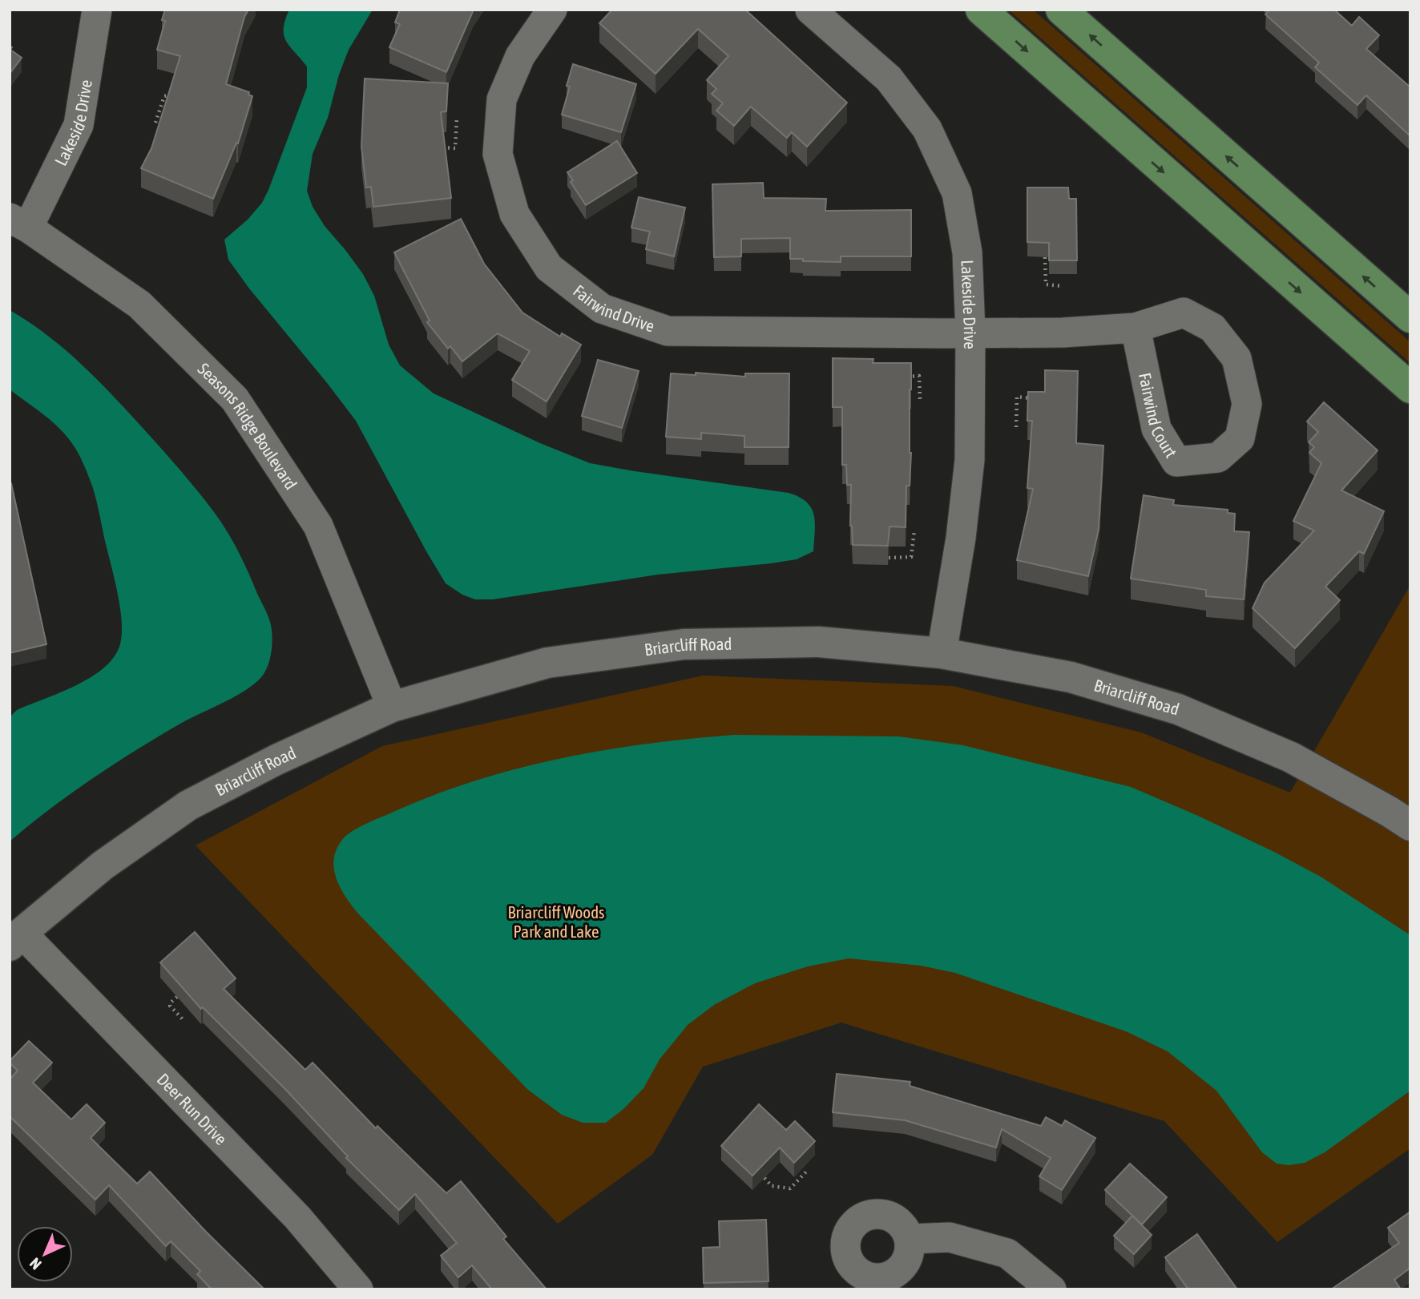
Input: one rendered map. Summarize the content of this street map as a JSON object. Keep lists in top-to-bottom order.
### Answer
{
  "streets": {
    "street": [
      "Lakeside Drive",
      "Fairwind Drive",
      "Fairwind Court",
      "Seasons Ridge Boulevard",
      "Briarcliff Road",
      "Deer Run Drive"
    ]
  },
  "crossings": [
    ["Lakeside Drive", "Fairwind Drive"],
    ["Lakeside Drive", "Fairwind Court"],
    ["Lakeside Drive", "Seasons Ridge Boulevard"],
    ["Lakeside Drive", "Briarcliff Road"],
    ["Fairwind Drive", "Fairwind Court"],
    ["Seasons Ridge Boulevard", "Briarcliff Road"],
    ["Briarcliff Road", "Deer Run Drive"]
  ],
  "parks": ["Briarcliff Woods Park and Lake"],
  "north": "bottom left"
}
